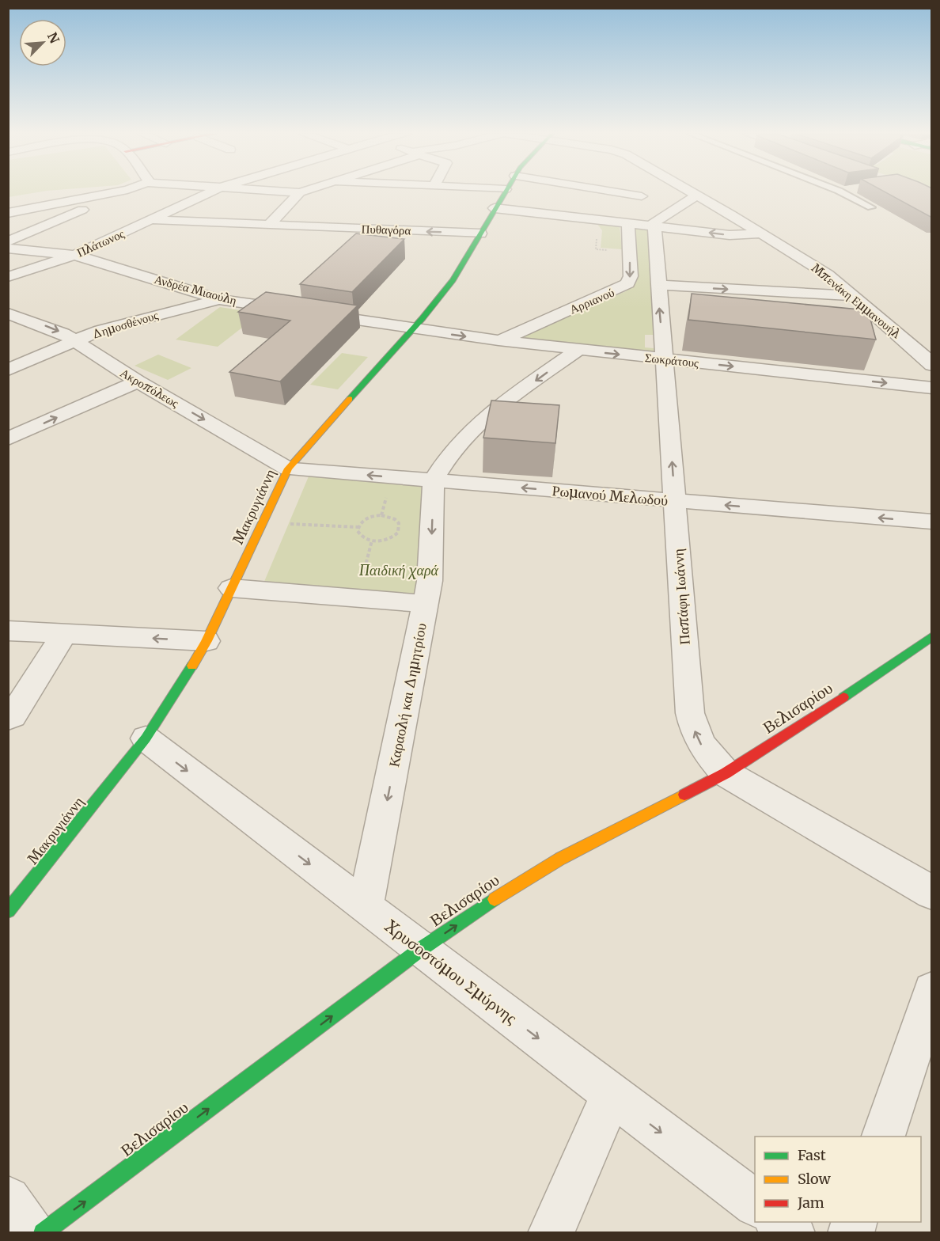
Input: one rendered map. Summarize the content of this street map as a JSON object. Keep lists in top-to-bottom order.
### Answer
{
  "streets": {
    "street": [
      "Πυθαγόρα",
      "Πλάτωνος",
      "Ανδρέα Μιαούλη",
      "Αρριανού",
      "Μπενάκη Εμμανουήλ",
      "Δημοσθένους",
      "Σωκράτους",
      "Ακροπόλεως",
      "Ρωμανού Μελωδού",
      "Μακρυγιάννη",
      "Παπάφη Ιωάννη",
      "Καραολή και Δημητρίου",
      "Βελισαρίου",
      "Χρυσοστόμου Σμύρνης"
    ]
  },
  "crossings": [
    ["Πυθαγόρα", "Πλάτωνος"],
    ["Πυθαγόρα", "Μακρυγιάννη"],
    ["Πλάτωνος", "Ανδρέα Μιαούλη"],
    ["Ανδρέα Μιαούλη", "Δημοσθένους"],
    ["Ανδρέα Μιαούλη", "Σωκράτους"],
    ["Ανδρέα Μιαούλη", "Μακρυγιάννη"],
    ["Αρριανού", "Σωκράτους"],
    ["Δημοσθένους", "Ακροπόλεως"],
    ["Σωκράτους", "Μακρυγιάννη"],
    ["Σωκράτους", "Παπάφη Ιωάννη"],
    ["Ακροπόλεως", "Ρωμανού Μελωδού"],
    ["Ακροπόλεως", "Μακρυγιάννη"],
    ["Ρωμανού Μελωδού", "Μακρυγιάννη"],
    ["Ρωμανού Μελωδού", "Παπάφη Ιωάννη"],
    ["Ρωμανού Μελωδού", "Καραολή και Δημητρίου"],
    ["Μακρυγιάννη", "Χρυσοστόμου Σμύρνης"],
    ["Παπάφη Ιωάννη", "Βελισαρίου"],
    ["Καραολή και Δημητρίου", "Χρυσοστόμου Σμύρνης"],
    ["Βελισαρίου", "Χρυσοστόμου Σμύρνης"]
  ],
  "one_way": [
    "Πυθαγόρα",
    "Παπάφη Ιωάννη",
    "Καραολή και Δημητρίου",
    "Βελισαρίου",
    "Χρυσοστόμου Σμύρνης"
  ],
  "parks": ["Παιδική χαρά"],
  "legend": ["Fast", "Slow", "Jam"],
  "north": "top right"
}
